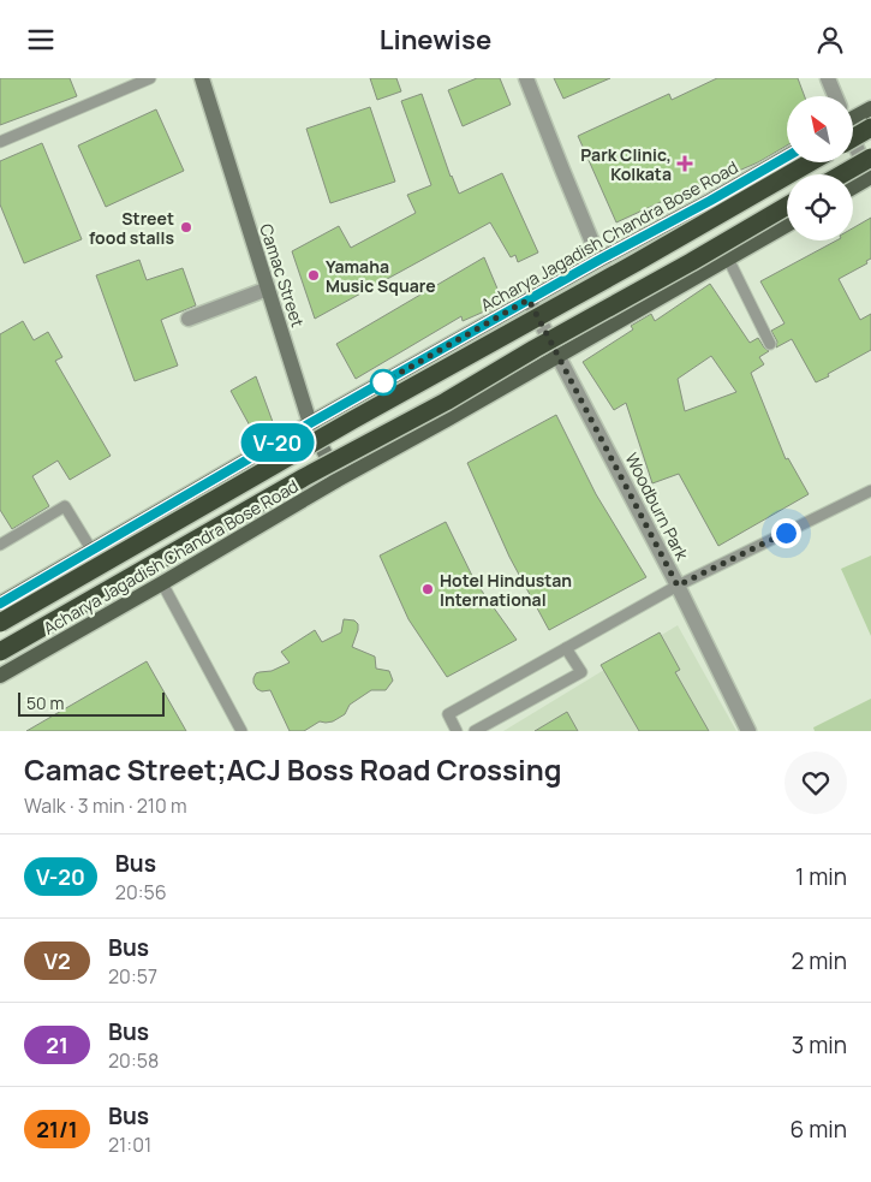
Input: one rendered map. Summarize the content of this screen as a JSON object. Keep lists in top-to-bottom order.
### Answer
{
  "streets": {
    "main road": ["Acharya Jagadish Chandra Bose Road", "Camac Street"],
    "street": ["Woodburn Park"]
  },
  "crossings": [
    ["Acharya Jagadish Chandra Bose Road", "Camac Street"],
    ["Acharya Jagadish Chandra Bose Road", "Woodburn Park"]
  ],
  "places": {
    "health": ["Park Clinic, Kolkata"],
    "other": ["Street food stalls", "Yamaha Music Square", "Hotel Hindustan International"]
  },
  "lines": ["bus line V-20"],
  "scale_bar": "50 m",
  "north": "top left",
  "page": {
    "header": "Linewise",
    "on_map": "V-20",
    "scale": "50 m",
    "heading": ["Camac Street;ACJ Boss Road Crossing", "Walk · 3 min · 210 m"],
    "list": [
      {
        "mark": "V-20",
        "name": "Bus",
        "note": "20:56",
        "value": "1 min"
      },
      {
        "mark": "V2",
        "name": "Bus",
        "note": "20:57",
        "value": "2 min"
      },
      {
        "mark": "21",
        "name": "Bus",
        "note": "20:58",
        "value": "3 min"
      },
      {
        "mark": "21/1",
        "name": "Bus",
        "note": "21:01",
        "value": "6 min"
      }
    ]
  }
}
